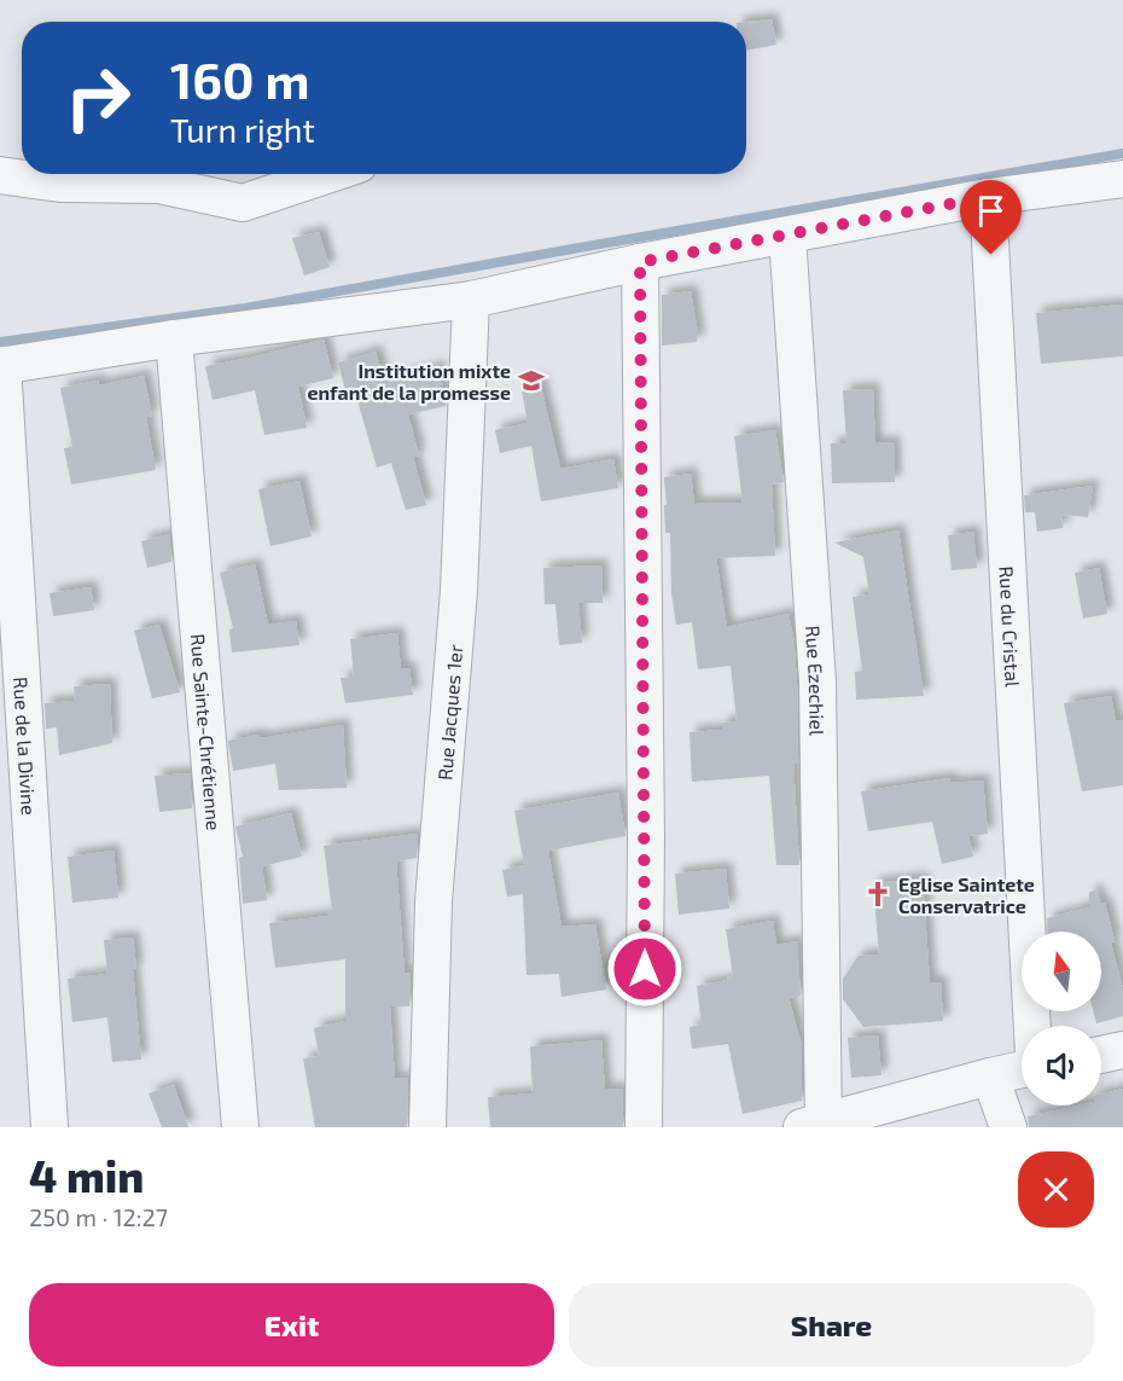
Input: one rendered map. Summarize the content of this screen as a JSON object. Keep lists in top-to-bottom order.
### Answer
{
  "streets": {
    "street": [
      "Rue du Cristal",
      "Rue Ezechiel",
      "Rue Jacques 1er",
      "Rue Sainte-Chrétienne",
      "Rue de la Divine"
    ]
  },
  "places": {
    "school or university": ["Institution mixte enfant de la promesse"],
    "church": ["Eglise Saintete Conservatrice"]
  },
  "north": "top",
  "page": {
    "turn": ["160 m", "Turn right"],
    "heading": ["4 min", "250 m · 12:27"],
    "buttons": ["Exit", "Share"]
  }
}
